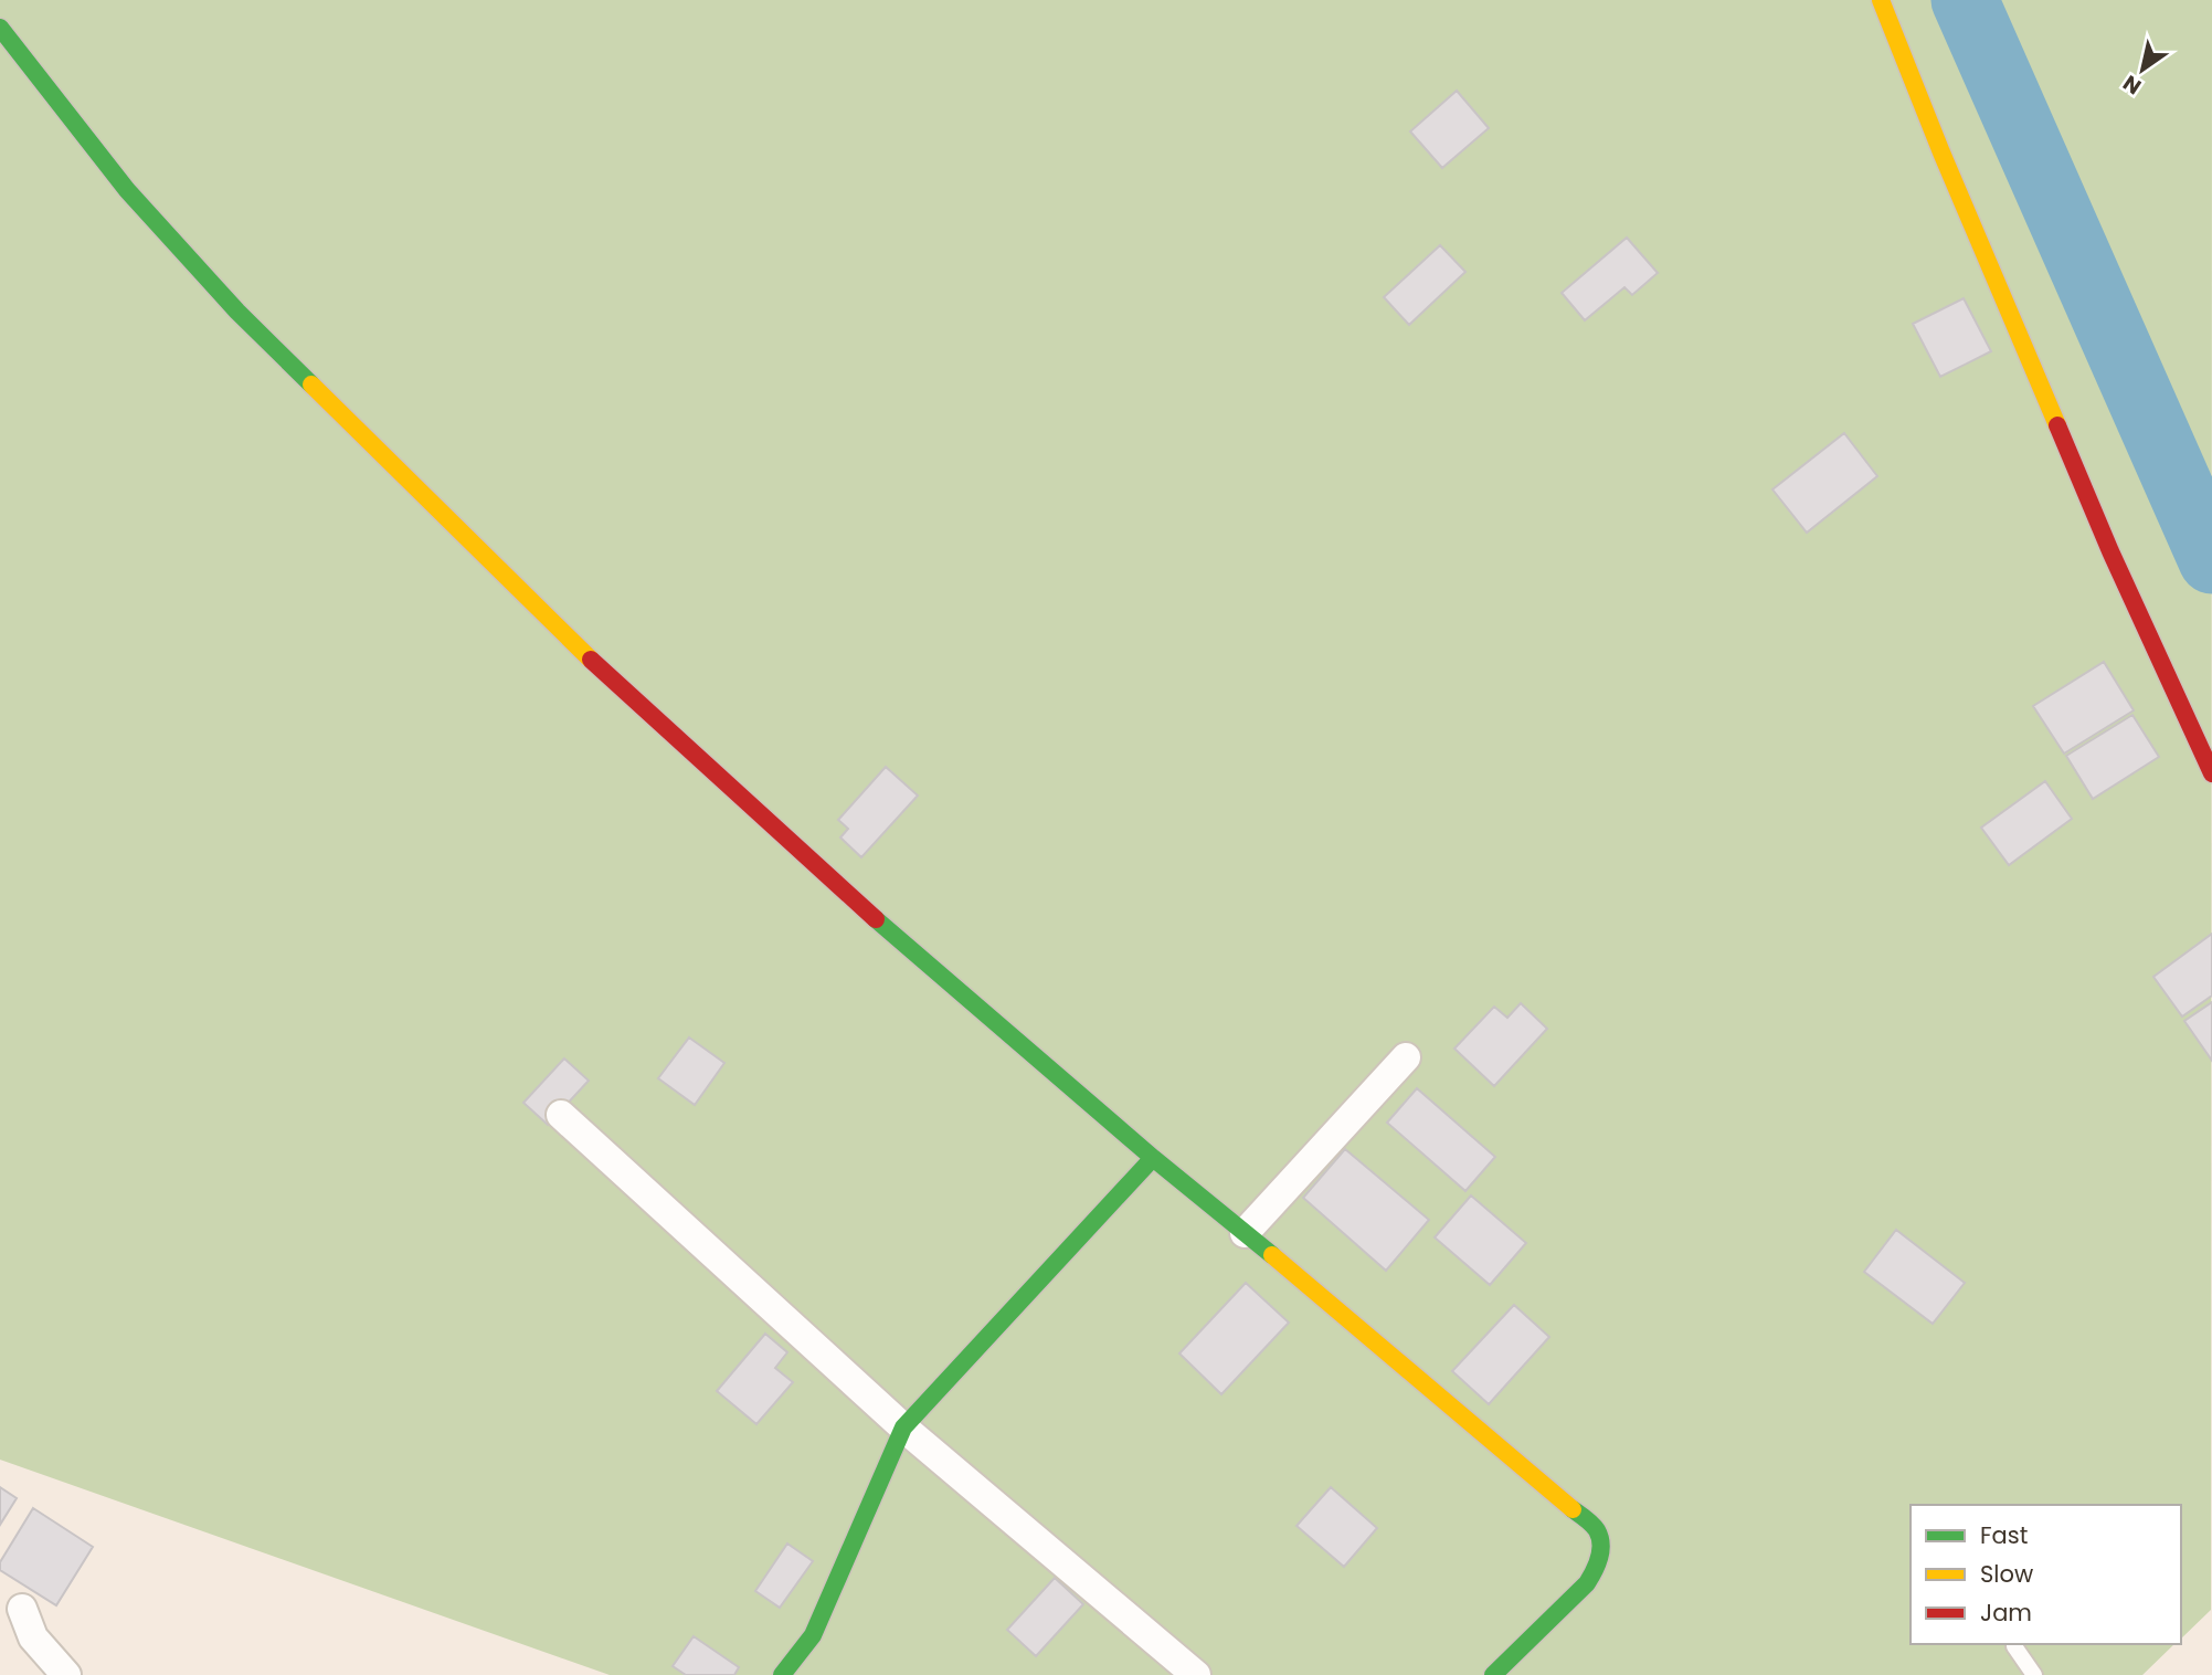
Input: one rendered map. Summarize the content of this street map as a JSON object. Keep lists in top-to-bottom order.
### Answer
{
  "legend": ["Fast", "Slow", "Jam"],
  "north": "bottom left"
}
